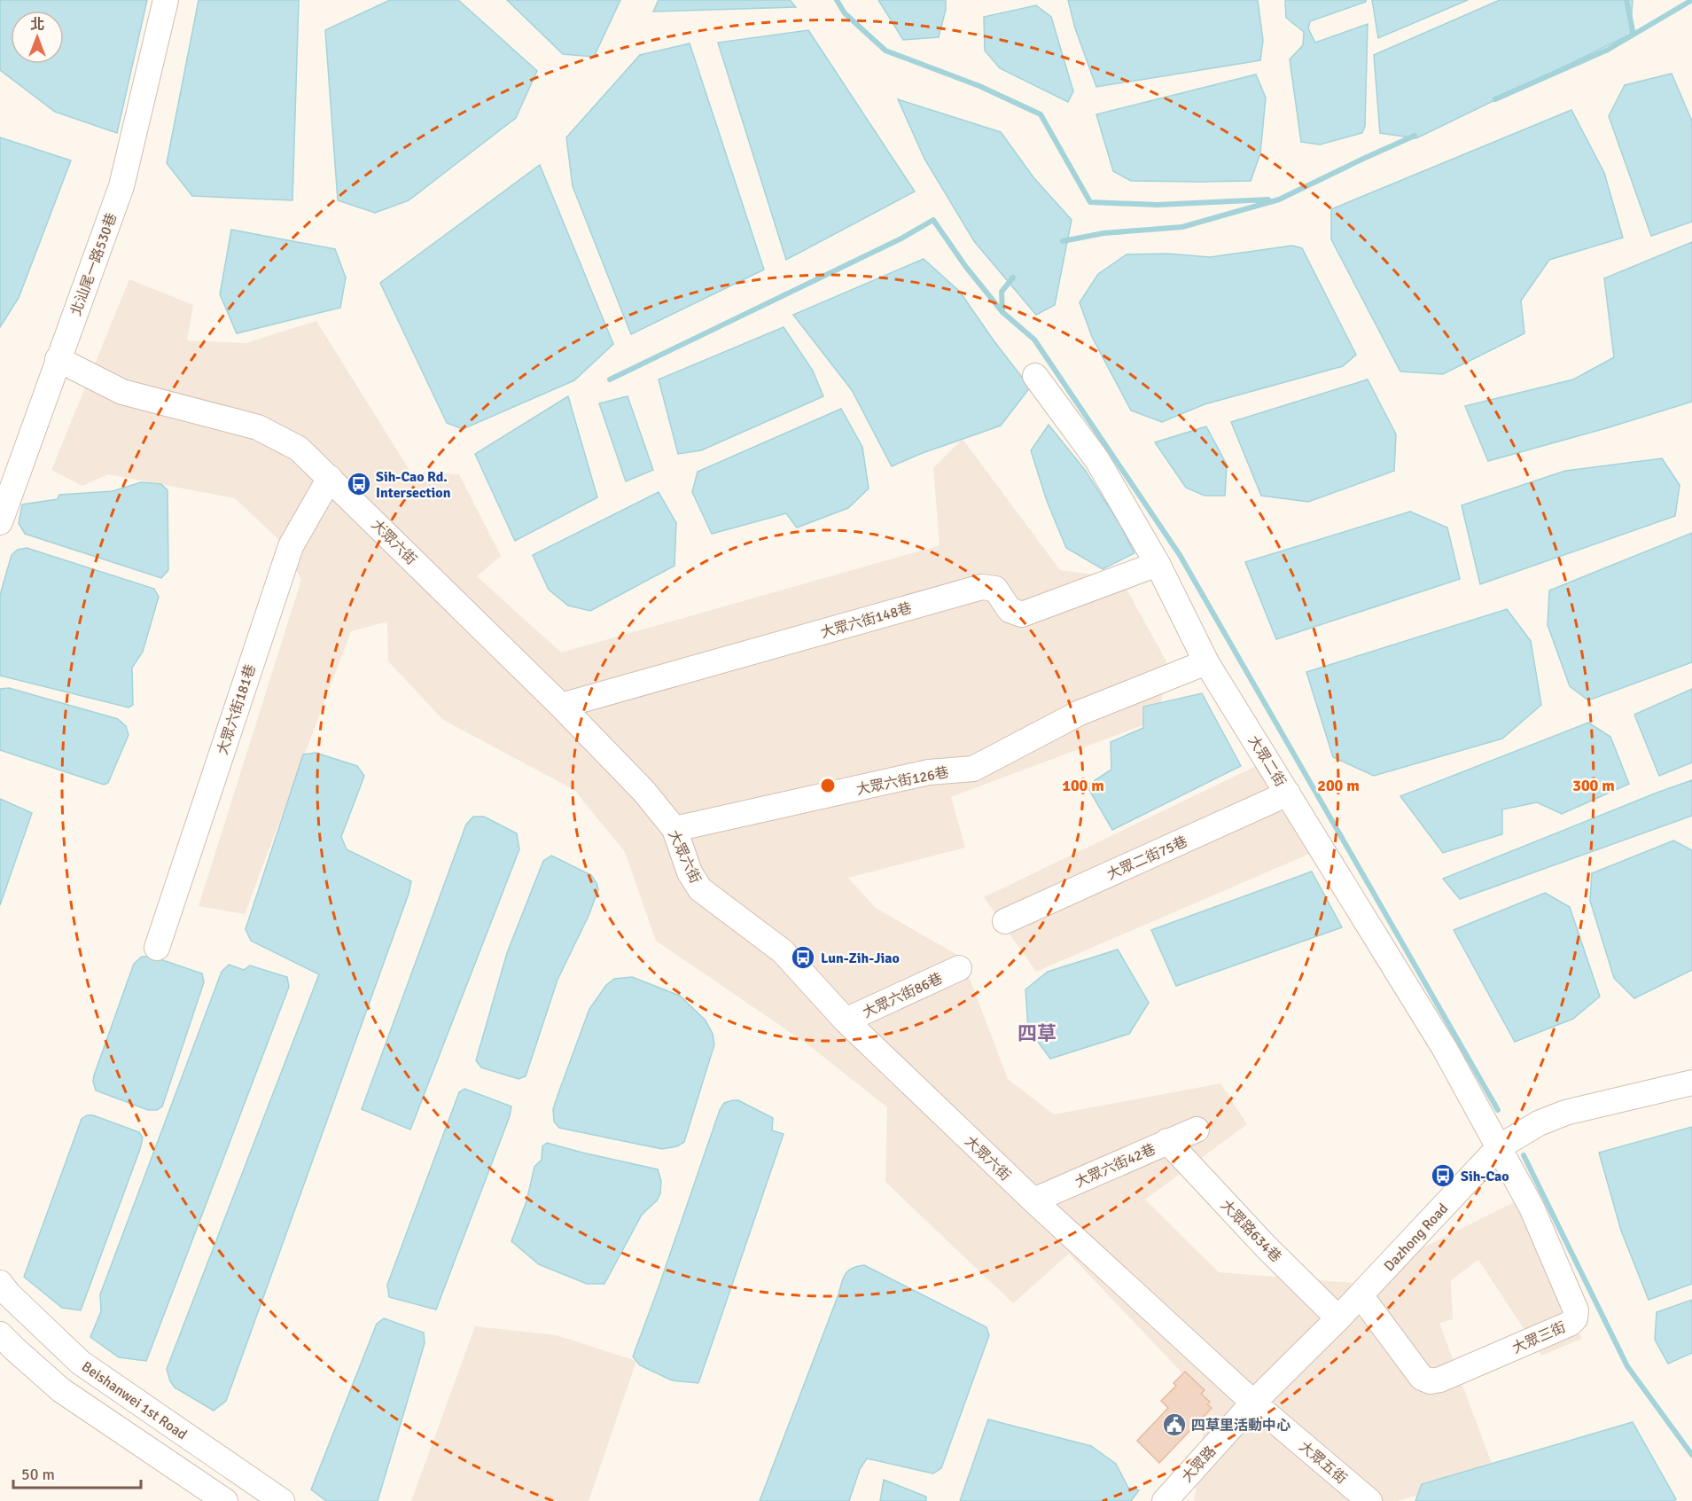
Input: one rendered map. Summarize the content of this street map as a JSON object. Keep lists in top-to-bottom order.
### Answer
{
  "streets": {
    "street": [
      "北汕尾一路530巷",
      "大眾六街",
      "大眾六街148巷",
      "大眾六街181巷",
      "大眾二街",
      "大眾六街126巷",
      "大眾二街75巷",
      "大眾六街86巷",
      "大眾六街42巷",
      "大眾路634巷",
      "Dazhong Road",
      "大眾三街",
      "Beishanwei 1st Road",
      "大眾五街",
      "大眾路"
    ]
  },
  "crossings": [
    ["北汕尾一路530巷", "大眾六街"],
    ["大眾六街", "大眾六街148巷"],
    ["大眾六街", "大眾六街181巷"],
    ["大眾六街", "大眾六街126巷"],
    ["大眾六街", "大眾六街86巷"],
    ["大眾六街", "大眾六街42巷"],
    ["大眾六街", "Dazhong Road"],
    ["大眾六街", "大眾五街"],
    ["大眾六街", "大眾路"],
    ["大眾六街148巷", "大眾二街"],
    ["大眾二街", "大眾六街126巷"],
    ["大眾二街", "大眾二街75巷"],
    ["大眾二街", "Dazhong Road"],
    ["大眾二街", "大眾三街"],
    ["大眾六街42巷", "大眾路634巷"],
    ["大眾路634巷", "Dazhong Road"],
    ["Dazhong Road", "大眾三街"],
    ["Dazhong Road", "大眾五街"],
    ["Dazhong Road", "大眾路"],
    ["大眾五街", "大眾路"]
  ],
  "districts": ["四草"],
  "places": {
    "bus stop": ["Sih-Cao Rd. Intersection", "Lun-Zih-Jiao", "Sih-Cao"],
    "public building": ["四草里活動中心"]
  },
  "scale_bar": "50 m",
  "north": "top",
  "rings": ["100 m", "200 m", "300 m"]
}
